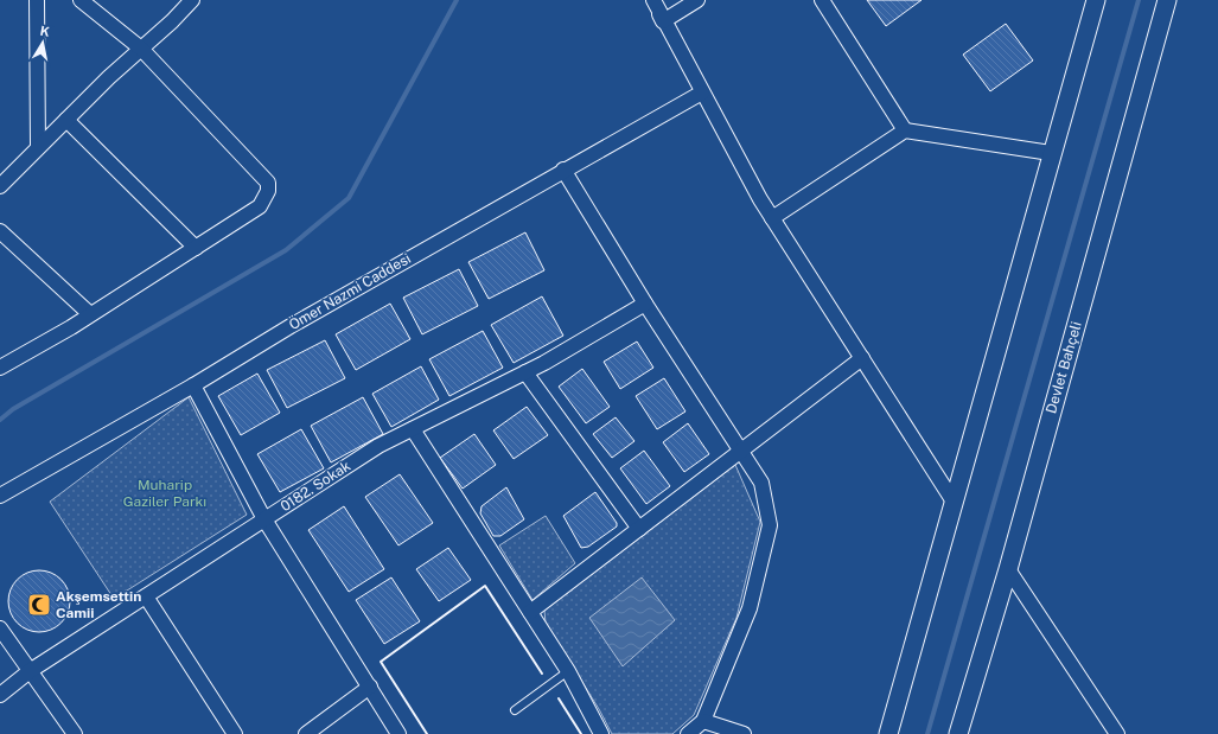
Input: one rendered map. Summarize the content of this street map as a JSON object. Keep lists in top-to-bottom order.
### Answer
{
  "streets": {
    "street": ["Ömer Nazmi Caddesi", "Devlet Bahçeli", "0182. Sokak"]
  },
  "parks": ["Muharip Gaziler Parkı"],
  "places": {
    "mosque": ["Akşemsettin Camii"]
  },
  "north": "top"
}
